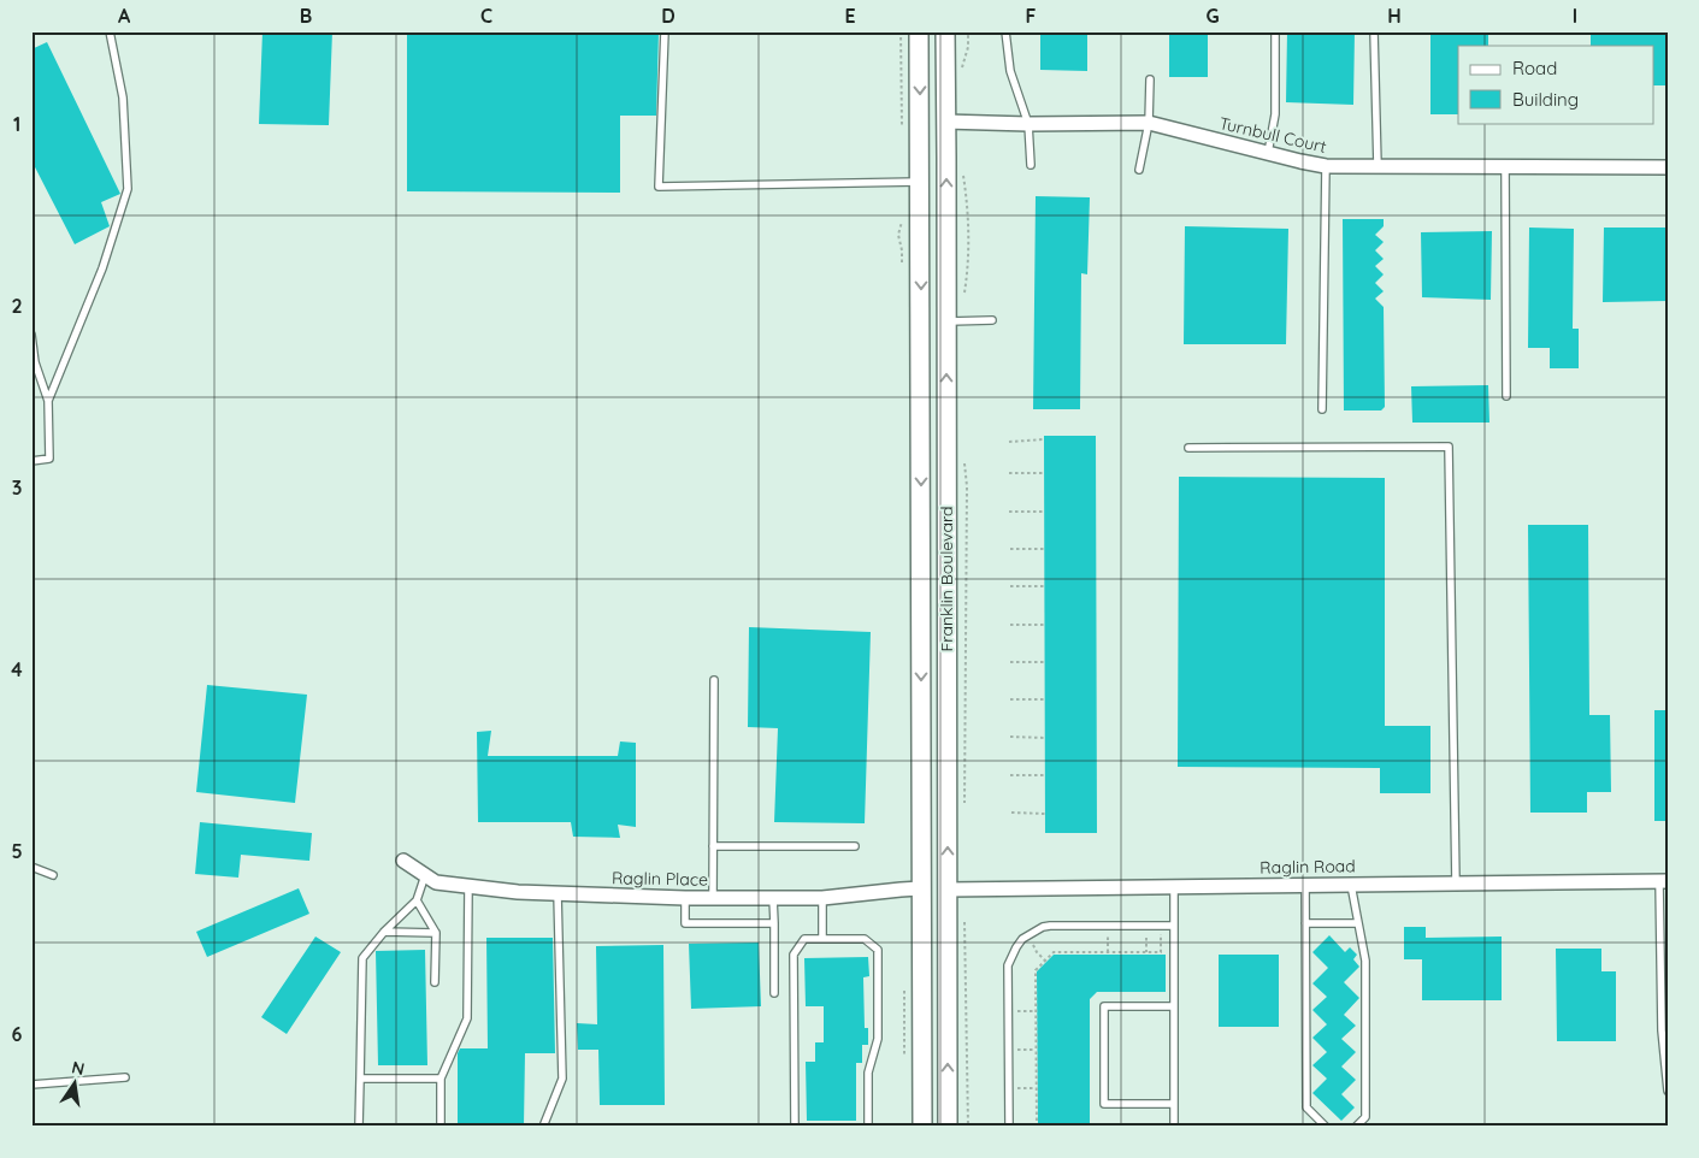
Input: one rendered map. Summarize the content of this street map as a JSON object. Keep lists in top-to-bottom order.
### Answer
{
  "streets": {
    "main road": ["Franklin Boulevard"],
    "street": ["Turnbull Court", "Raglin Road", "Raglin Place"]
  },
  "crossings": [
    ["Turnbull Court", "Franklin Boulevard"],
    ["Franklin Boulevard", "Raglin Road"],
    ["Franklin Boulevard", "Raglin Place"]
  ],
  "legend": ["Road", "Building"],
  "north": "top",
  "grid": {
    "columns": [
      "A",
      "B",
      "C",
      "D",
      "E",
      "F",
      "G",
      "H",
      "I"
    ],
    "rows": [
      "1",
      "2",
      "3",
      "4",
      "5",
      "6"
    ]
  }
}
